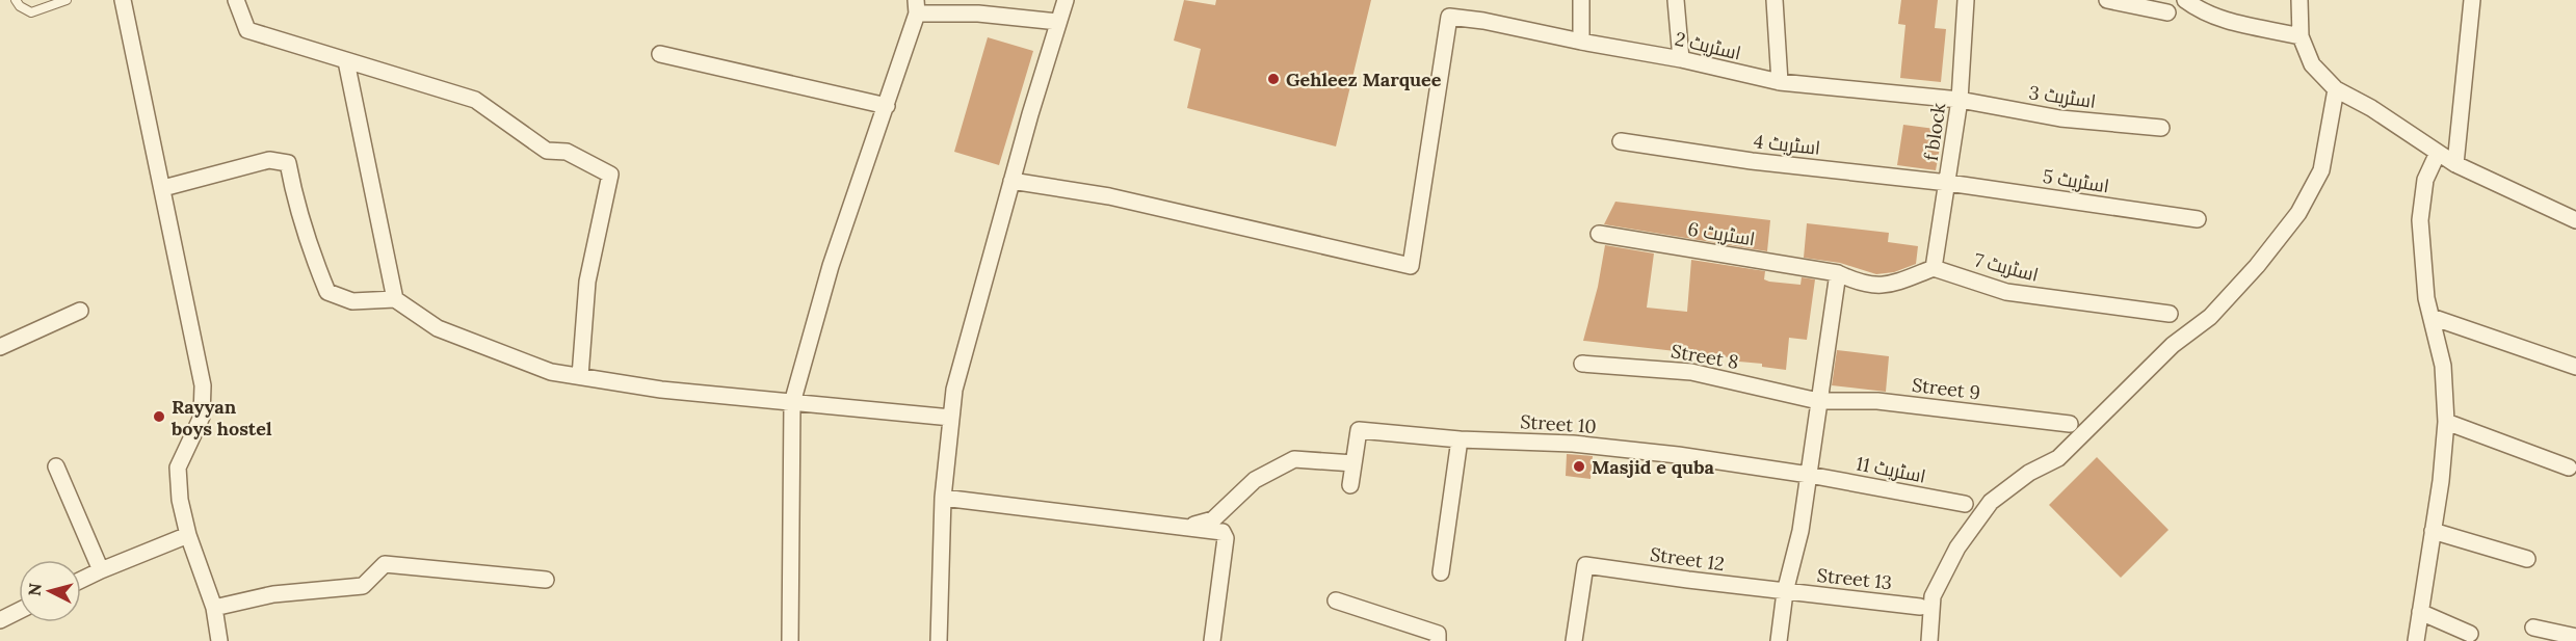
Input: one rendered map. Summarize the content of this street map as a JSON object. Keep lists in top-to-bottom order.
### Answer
{
  "streets": {
    "street": [
      "اسٹریٹ 2",
      "اسٹریٹ 3",
      "f block",
      "اسٹریٹ 4",
      "اسٹریٹ 5",
      "اسٹریٹ 6",
      "اسٹریٹ 7",
      "Street 8",
      "Street 9",
      "Street 10",
      "اسٹریٹ 11",
      "Street 12",
      "Street 13"
    ]
  },
  "crossings": [
    ["اسٹریٹ 2", "اسٹریٹ 3"],
    ["اسٹریٹ 2", "f block"],
    ["اسٹریٹ 3", "f block"],
    ["f block", "اسٹریٹ 4"],
    ["f block", "اسٹریٹ 5"],
    ["f block", "اسٹریٹ 7"],
    ["اسٹریٹ 4", "اسٹریٹ 5"],
    ["Street 8", "Street 9"],
    ["Street 10", "اسٹریٹ 11"],
    ["Street 12", "Street 13"]
  ],
  "places": ["Gehleez Marquee", "Rayyan boys hostel", "Masjid e quba"],
  "north": "left"
}
